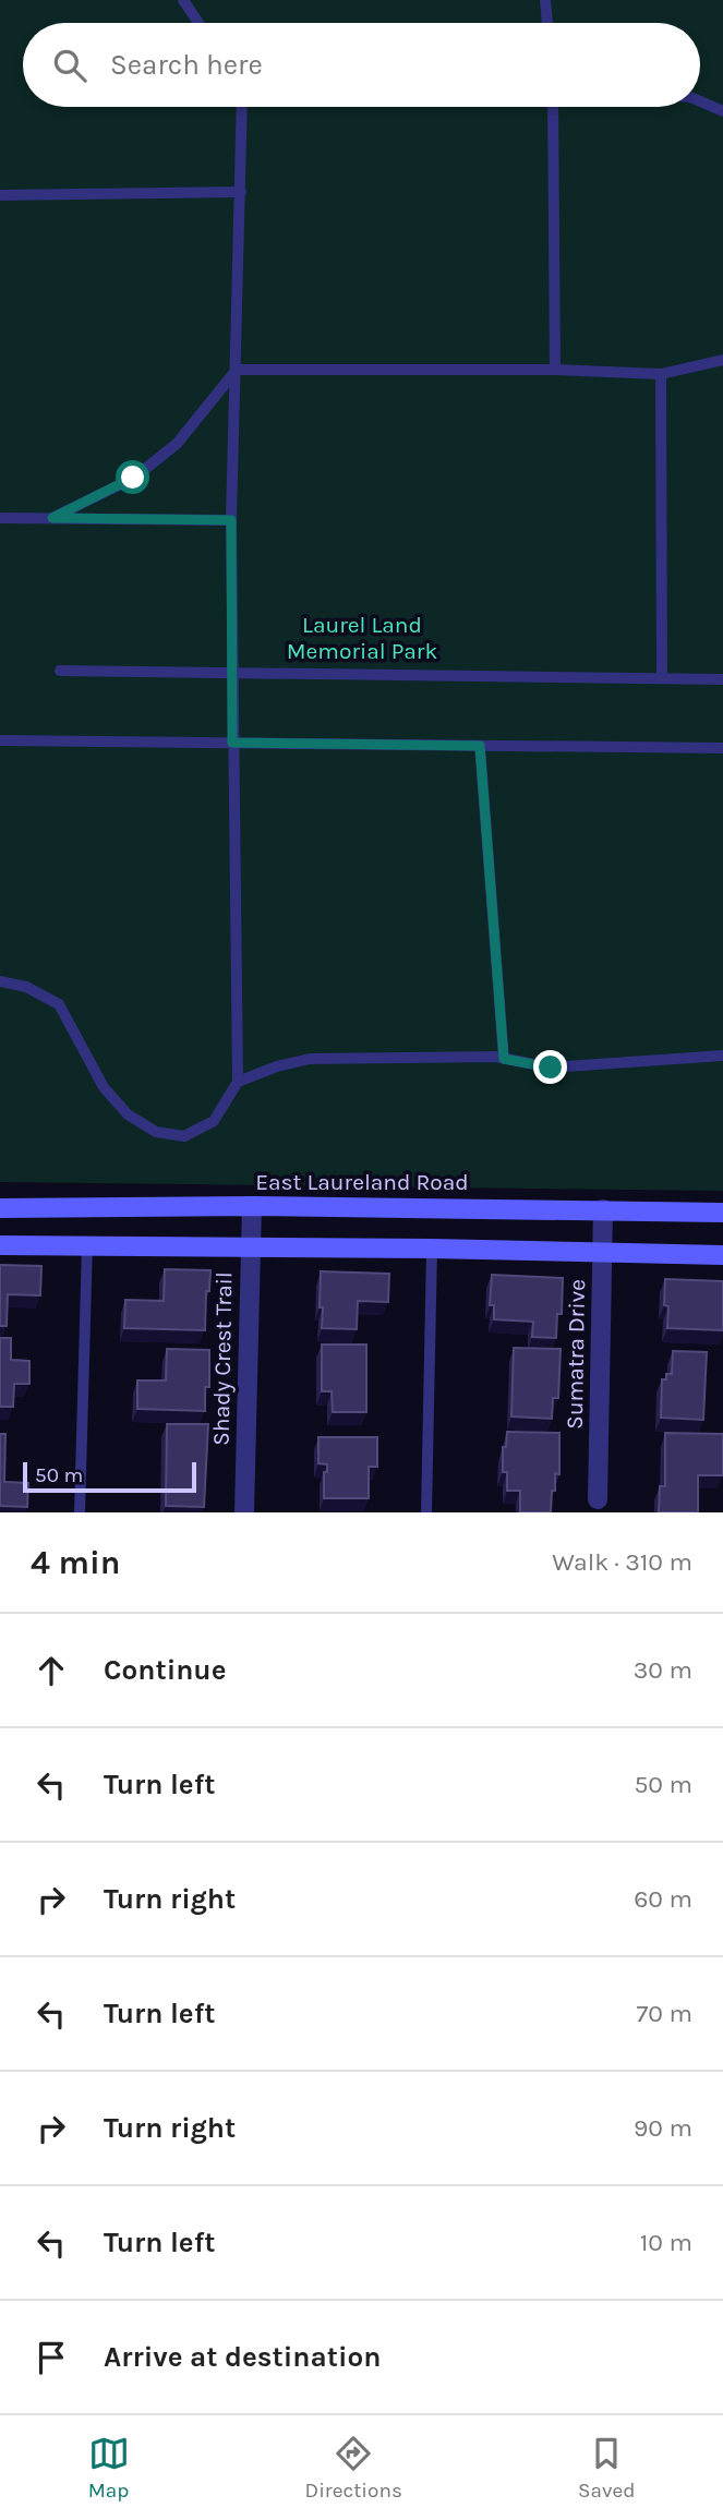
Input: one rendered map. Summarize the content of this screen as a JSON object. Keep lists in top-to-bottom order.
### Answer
{
  "streets": {
    "main road": ["East Laureland Road"],
    "street": ["Sumatra Drive", "Shady Crest Trail"]
  },
  "crossings": [
    ["East Laureland Road", "Sumatra Drive"],
    ["East Laureland Road", "Shady Crest Trail"]
  ],
  "parks": ["Laurel Land Memorial Park"],
  "scale_bar": "50 m",
  "page": {
    "search": "Search here",
    "scale": "50 m",
    "heading": ["4 min", "Walk · 310 m"],
    "list": [
      ["Continue", "30 m"],
      ["Turn left", "50 m"],
      ["Turn right", "60 m"],
      ["Turn left", "70 m"],
      ["Turn right", "90 m"],
      ["Turn left", "10 m"],
      "Arrive at destination"
    ],
    "nav": ["Map", "Directions", "Saved"]
  }
}
